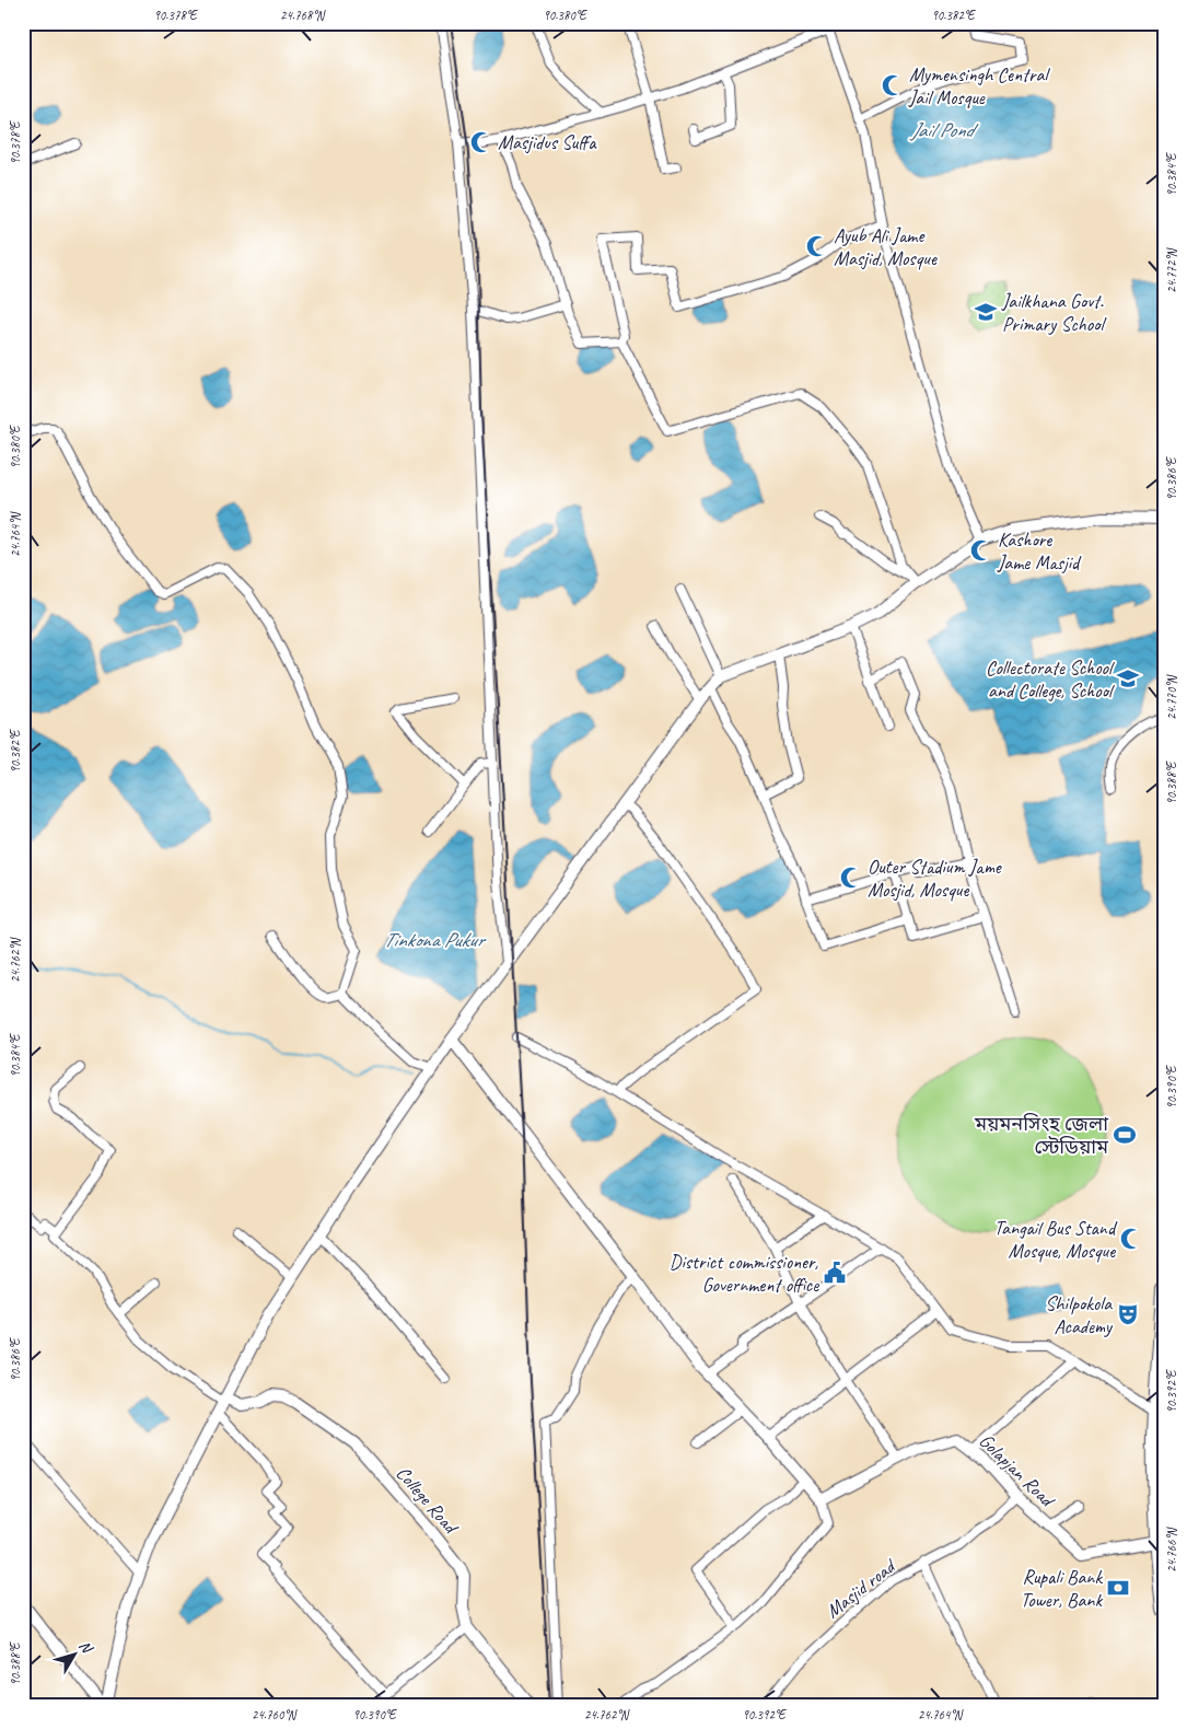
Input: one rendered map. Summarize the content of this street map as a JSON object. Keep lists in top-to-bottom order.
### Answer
{
  "streets": {
    "street": ["Golapjan Road", "College Road", "Masjid road"]
  },
  "crossings": [
    ["Golapjan Road", "Masjid road"]
  ],
  "water": ["Jail Pond", "Tinkona Pukur"],
  "places": {
    "mosque": [
      "Mymensingh Central Jail Mosque",
      "Masjidus Suffa",
      "Ayub Ali Jame Masjid, Mosque",
      "Kashore Jame Masjid",
      "Outer Stadium Jame Mosjid, Mosque",
      "Tangail Bus Stand Mosque, Mosque"
    ],
    "school or university": ["Jailkhana Govt. Primary School", "Collectorate School and College, School"],
    "sports": ["ময়মনসিংহ জেলা স্টেডিয়াম"],
    "public building": ["District commissioner, Government office"],
    "theatre": ["Shilpokola Academy"],
    "bank": ["Rupali Bank Tower, Bank"]
  },
  "north": "top right",
  "coordinates": [
    "90.378°E",
    "24.768°N",
    "90.380°E",
    "90.382°E",
    "90.384°E",
    "24.772°N",
    "90.386°E",
    "24.764°N",
    "24.770°N",
    "90.388°E",
    "24.762°N",
    "90.390°E",
    "90.392°E",
    "24.766°N",
    "24.760°N"
  ]
}
